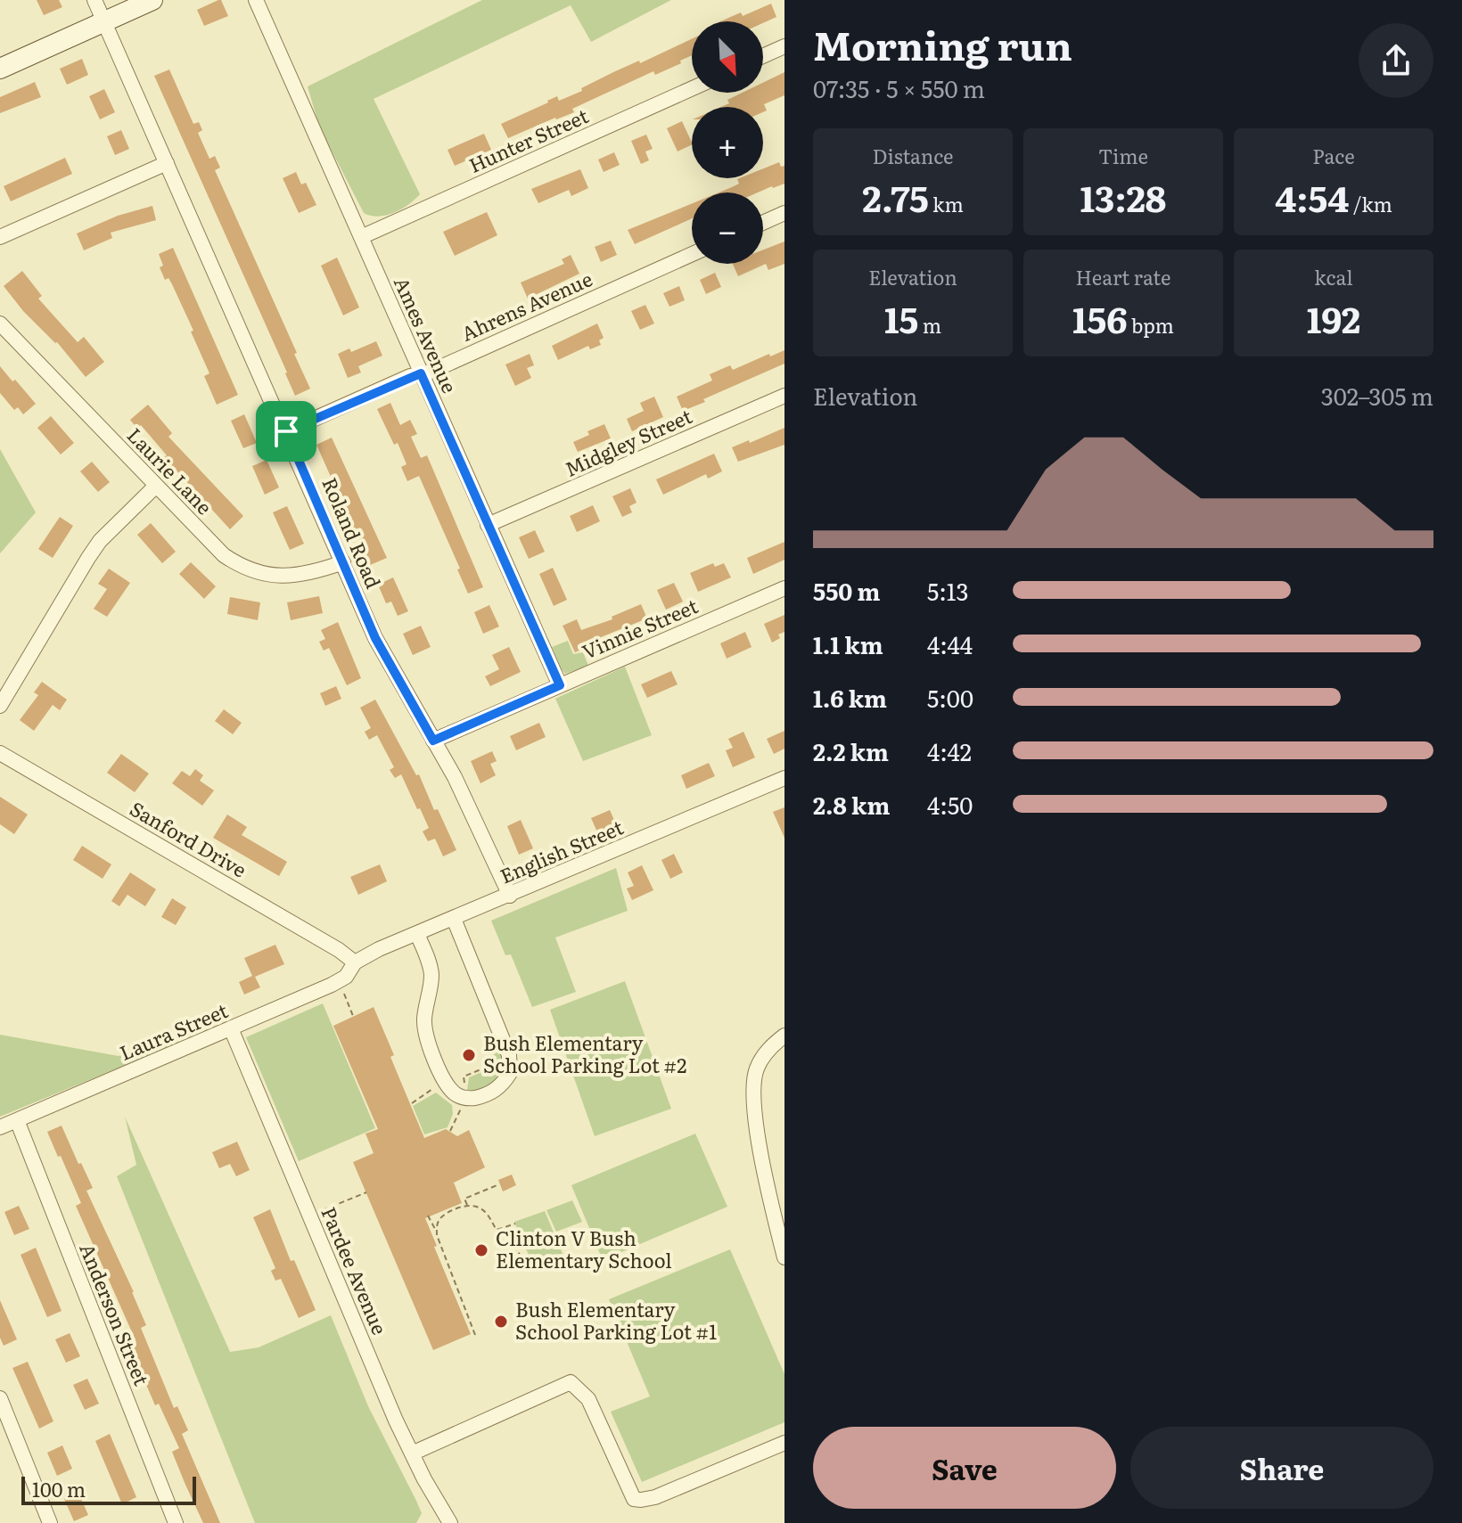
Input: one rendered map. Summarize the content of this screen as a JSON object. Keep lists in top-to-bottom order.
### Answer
{
  "streets": {
    "street": [
      "Hunter Street",
      "Ahrens Avenue",
      "Ames Avenue",
      "Midgley Street",
      "Laurie Lane",
      "Roland Road",
      "Vinnie Street",
      "Sanford Drive",
      "English Street",
      "Laura Street",
      "Pardee Avenue",
      "Anderson Street"
    ]
  },
  "crossings": [
    ["Hunter Street", "Ames Avenue"],
    ["Ahrens Avenue", "Ames Avenue"],
    ["Ahrens Avenue", "Roland Road"],
    ["Ames Avenue", "Midgley Street"],
    ["Ames Avenue", "Vinnie Street"],
    ["Laurie Lane", "Roland Road"],
    ["Roland Road", "Vinnie Street"],
    ["Roland Road", "English Street"],
    ["Sanford Drive", "English Street"],
    ["Sanford Drive", "Laura Street"],
    ["English Street", "Laura Street"],
    ["Laura Street", "Pardee Avenue"],
    ["Laura Street", "Anderson Street"]
  ],
  "places": ["Bush Elementary School Parking Lot #2", "Clinton V Bush Elementary School", "Bush Elementary School Parking Lot #1"],
  "scale_bar": "100 m",
  "north": "bottom right",
  "page": {
    "heading": ["Morning run", "07:35 · 5 × 550 m"],
    "map_buttons": ["+", "−"],
    "stats": [
      ["Distance", "2.75 km"],
      ["Time", "13:28"],
      ["Pace", "4:54 /km"],
      ["Elevation", "15 m"],
      ["Heart rate", "156 bpm"],
      ["kcal", "192"]
    ],
    "chart": ["Elevation", "302–305 m"],
    "list": [
      {
        "name": "550 m",
        "note": "5:13"
      },
      {
        "name": "1.1 km",
        "note": "4:44"
      },
      {
        "name": "1.6 km",
        "note": "5:00"
      },
      {
        "name": "2.2 km",
        "note": "4:42"
      },
      {
        "name": "2.8 km",
        "note": "4:50"
      }
    ],
    "buttons": ["Save", "Share"],
    "scale": "100 m"
  }
}
